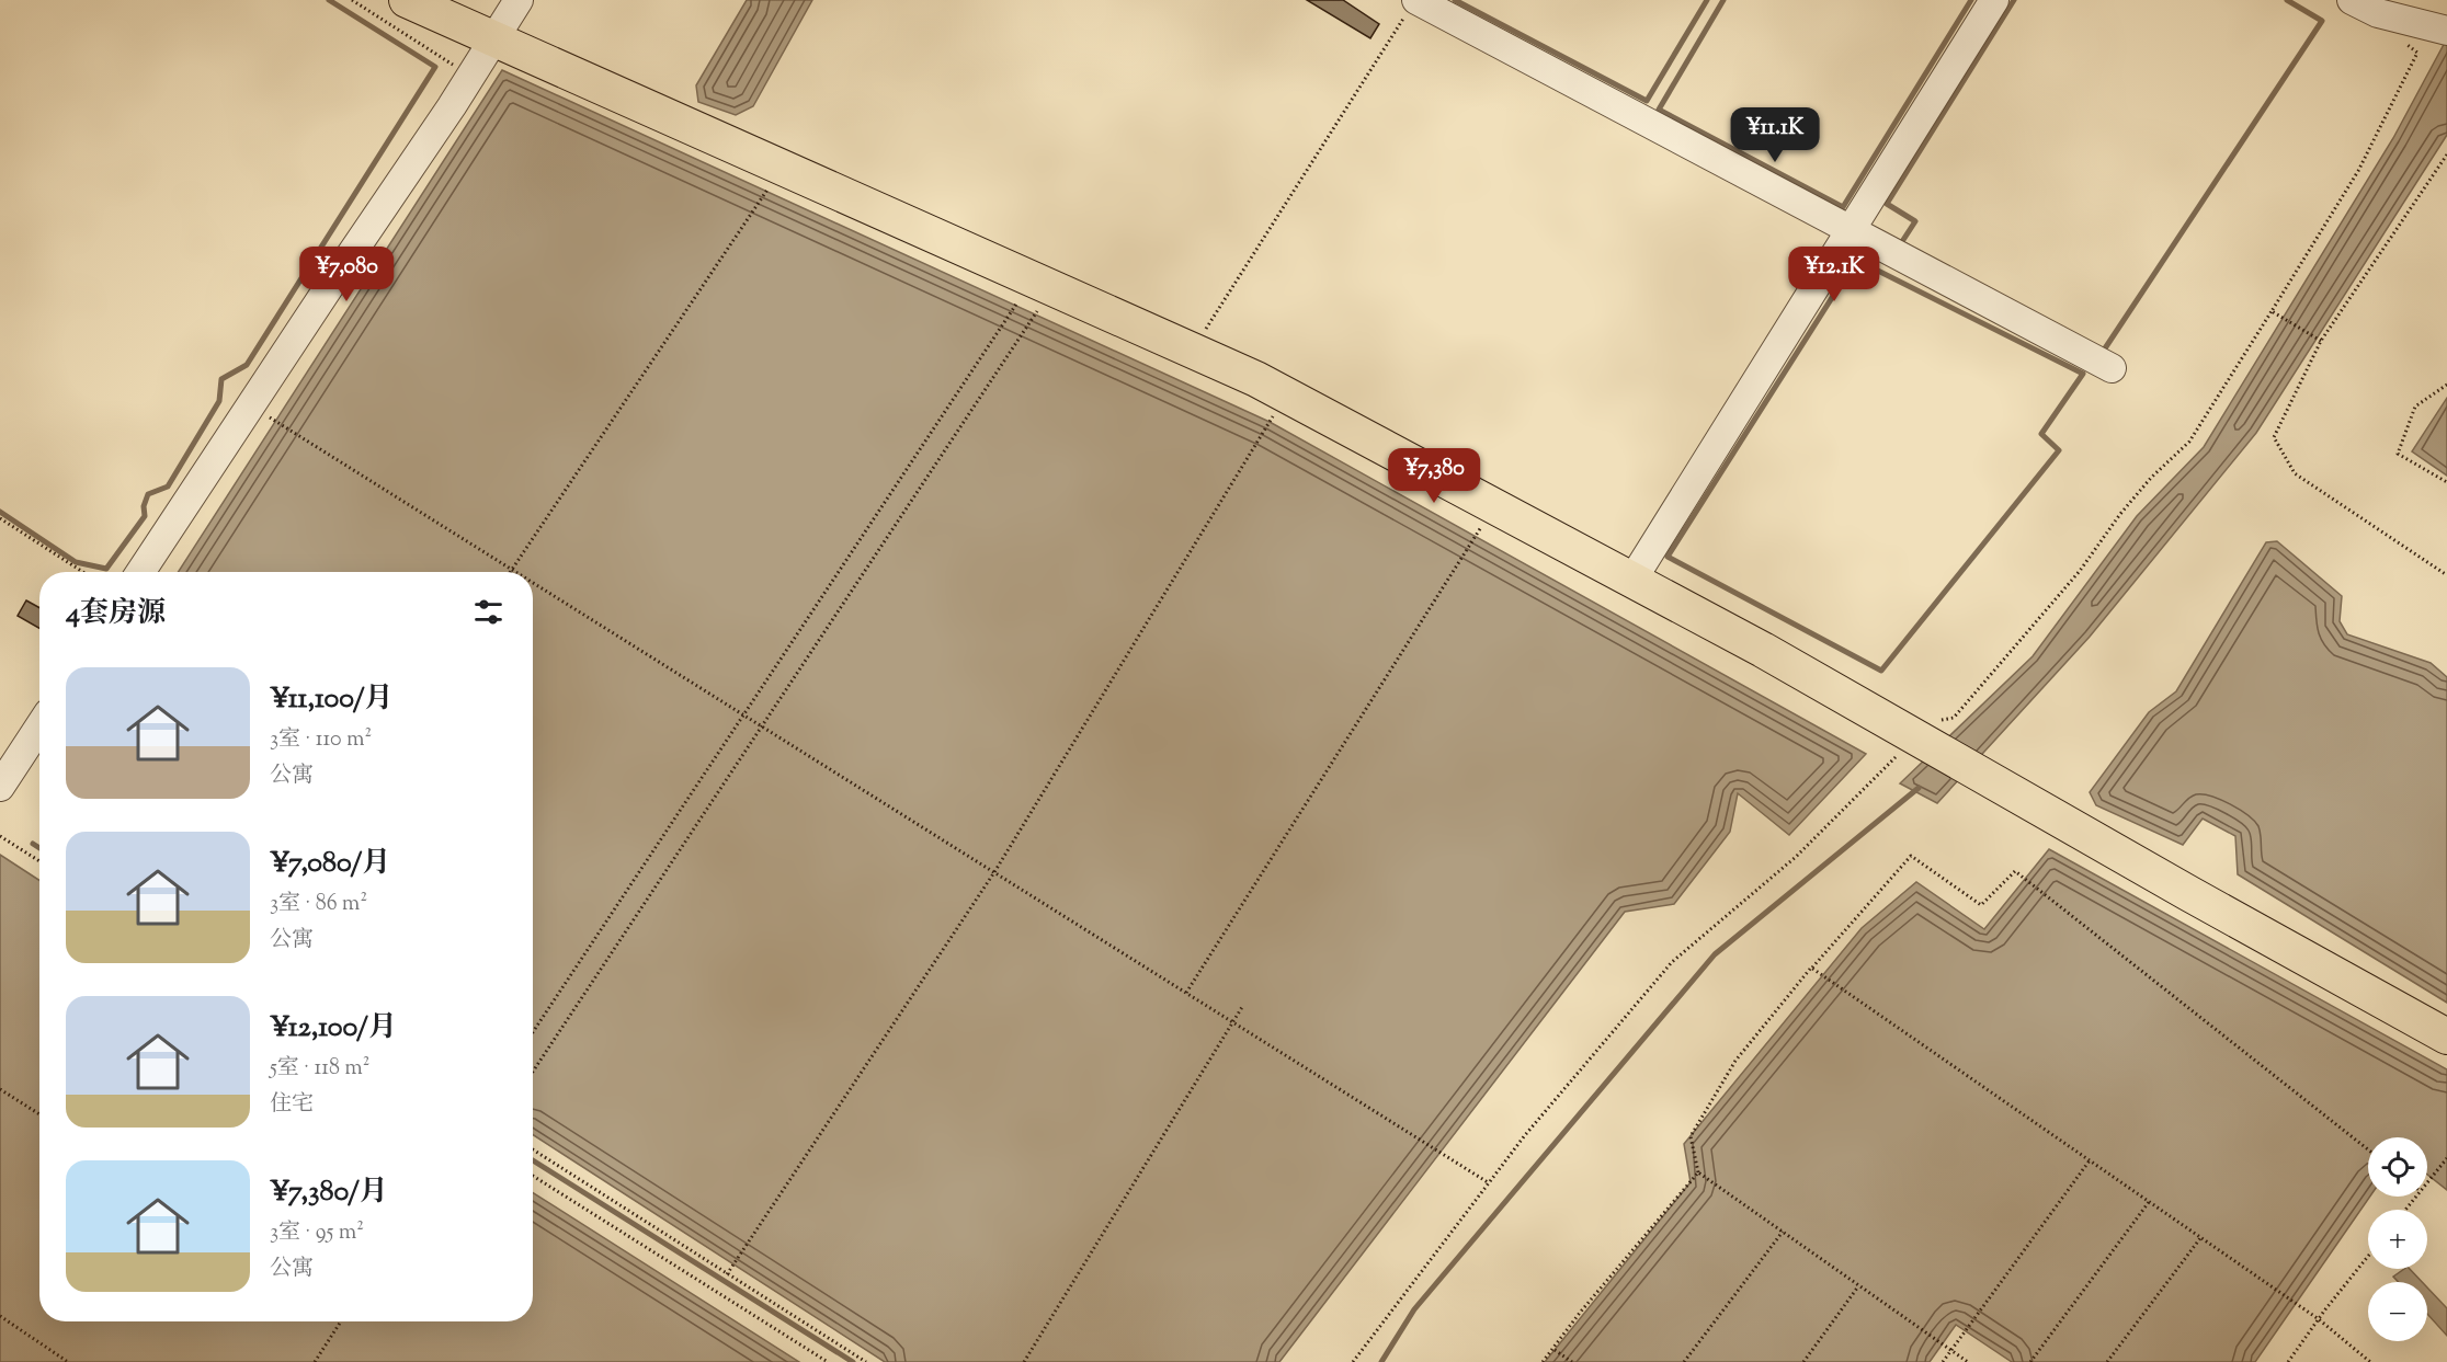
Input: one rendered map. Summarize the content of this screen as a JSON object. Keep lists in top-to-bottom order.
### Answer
{
  "page": {
    "price": [
      "¥11.1K",
      "¥7,080",
      "¥12.1K",
      "¥7,380"
    ],
    "heading": "4套房源",
    "list": [
      {
        "name": "¥11,100/月",
        "note": "3室 · 110 m² · 公寓"
      },
      {
        "name": "¥7,080/月",
        "note": "3室 · 86 m² · 公寓"
      },
      {
        "name": "¥12,100/月",
        "note": "5室 · 118 m² · 住宅"
      },
      {
        "name": "¥7,380/月",
        "note": "3室 · 95 m² · 公寓"
      }
    ],
    "map_buttons": ["+", "−"]
  }
}
